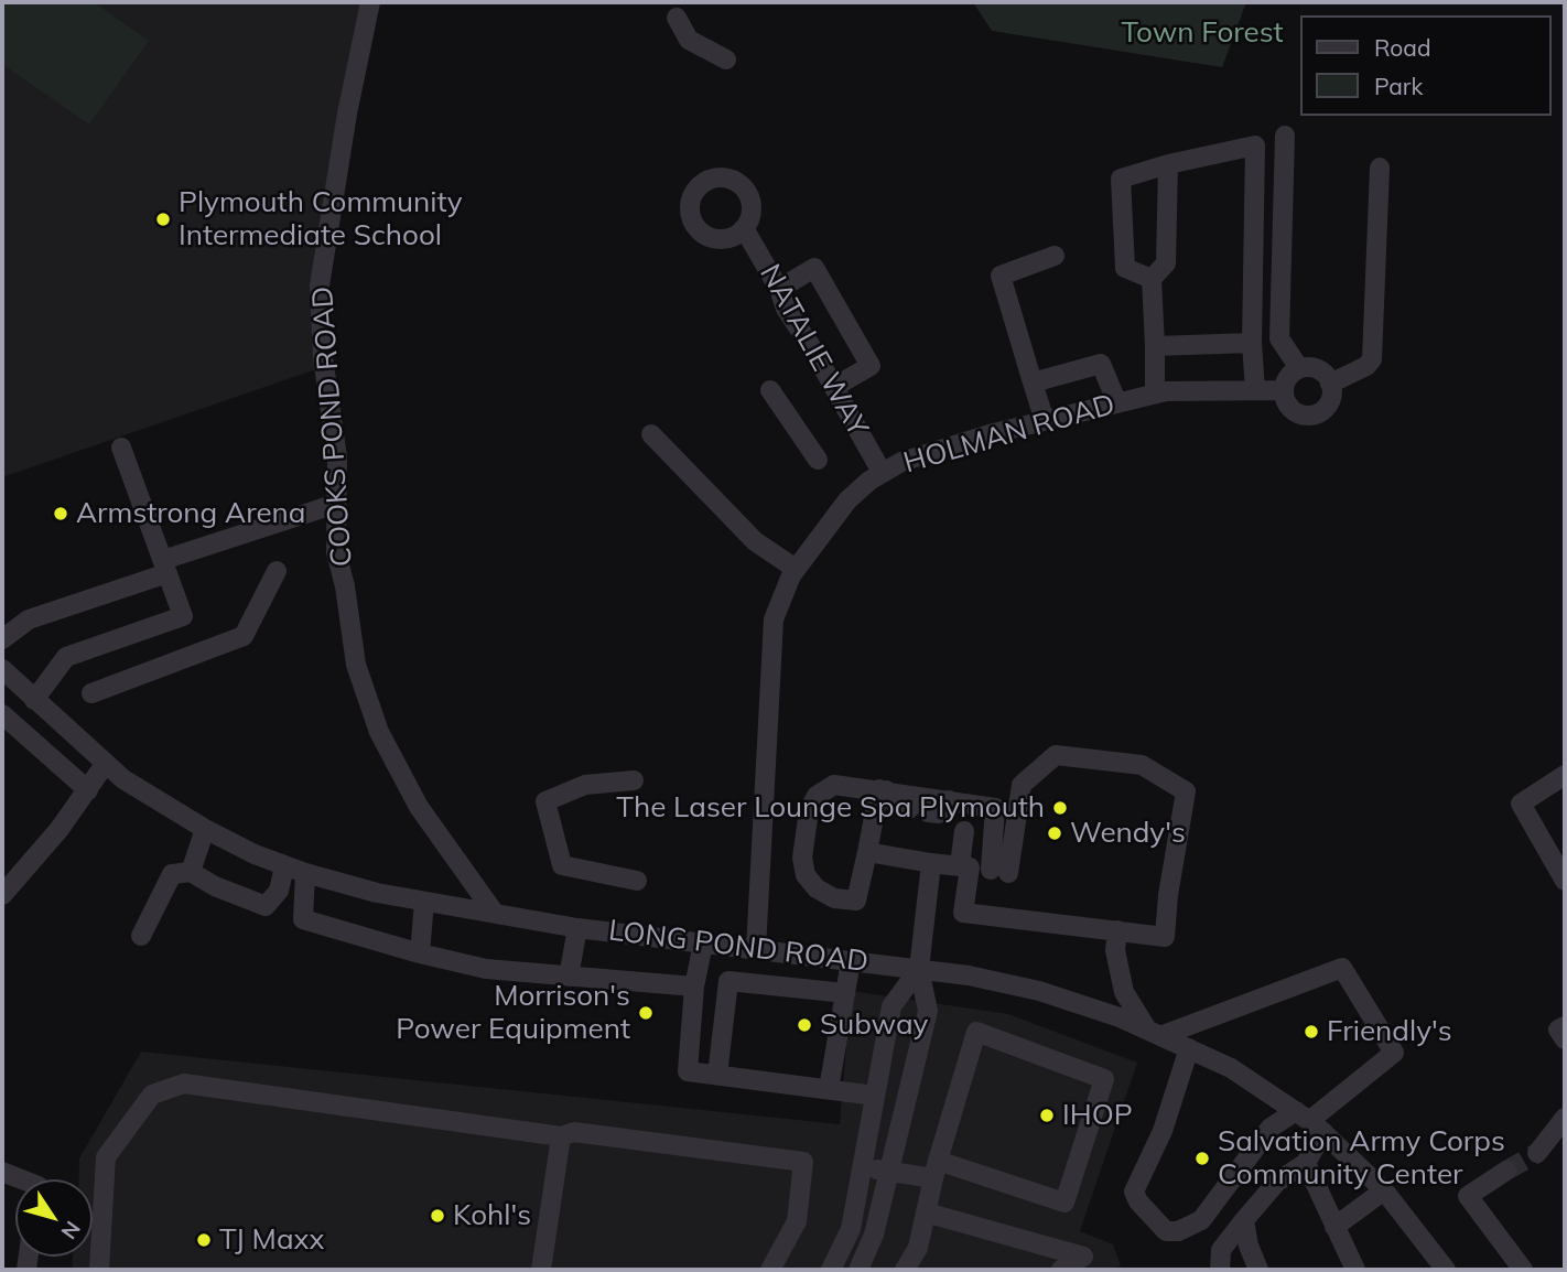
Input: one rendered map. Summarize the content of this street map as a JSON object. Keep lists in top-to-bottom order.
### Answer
{
  "streets": {
    "street": [
      "NATALIE WAY",
      "COOKS POND ROAD",
      "HOLMAN ROAD",
      "LONG POND ROAD"
    ]
  },
  "crossings": [
    ["NATALIE WAY", "HOLMAN ROAD"],
    ["COOKS POND ROAD", "LONG POND ROAD"],
    ["HOLMAN ROAD", "LONG POND ROAD"]
  ],
  "parks": ["Town Forest"],
  "places": [
    "Plymouth Community Intermediate School",
    "Armstrong Arena",
    "The Laser Lounge Spa Plymouth",
    "Wendy's",
    "Morrison's Power Equipment",
    "Subway",
    "Friendly's",
    "IHOP",
    "Salvation Army Corps Community Center",
    "Kohl's",
    "TJ Maxx"
  ],
  "legend": ["Road", "Park"],
  "north": "bottom right"
}
